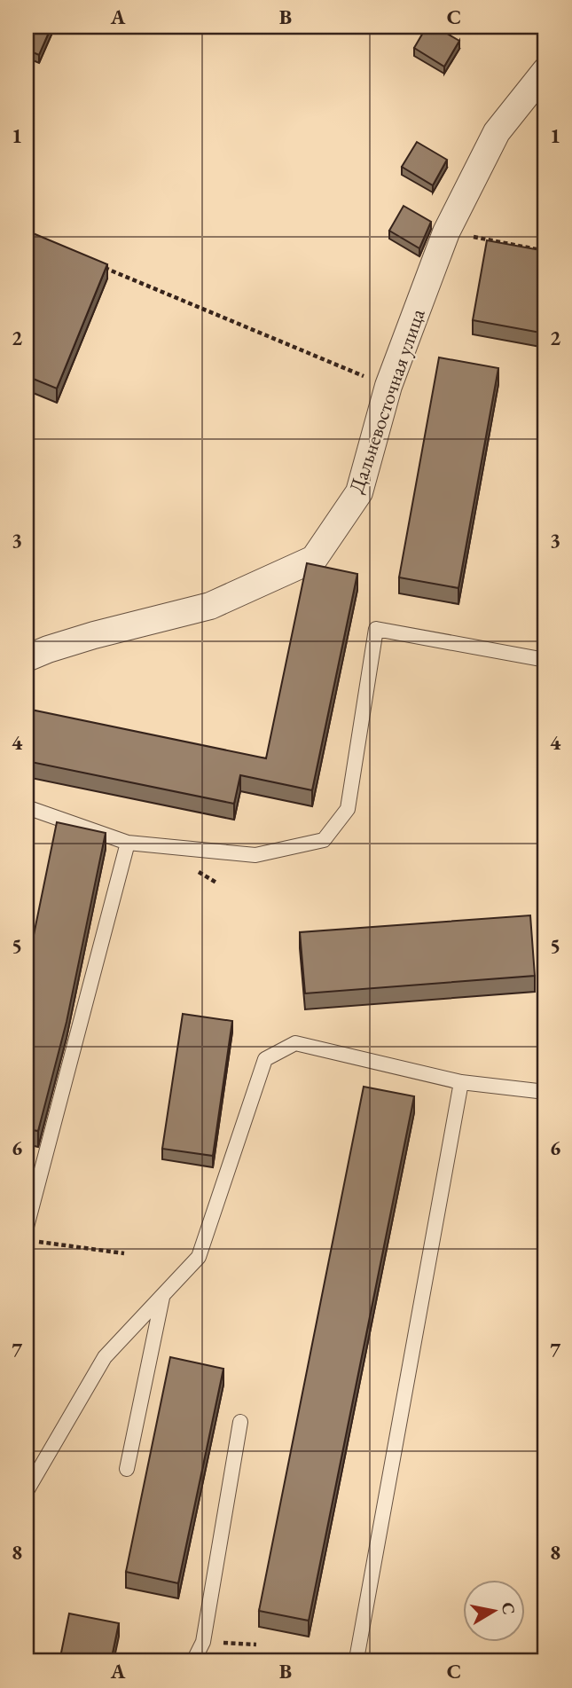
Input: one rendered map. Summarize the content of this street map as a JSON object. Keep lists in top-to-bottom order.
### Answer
{
  "streets": {
    "street": ["Дальневосточная улица"]
  },
  "north": "right",
  "grid": {
    "columns": ["A", "B", "C"],
    "rows": [
      "1",
      "2",
      "3",
      "4",
      "5",
      "6",
      "7",
      "8"
    ]
  }
}
